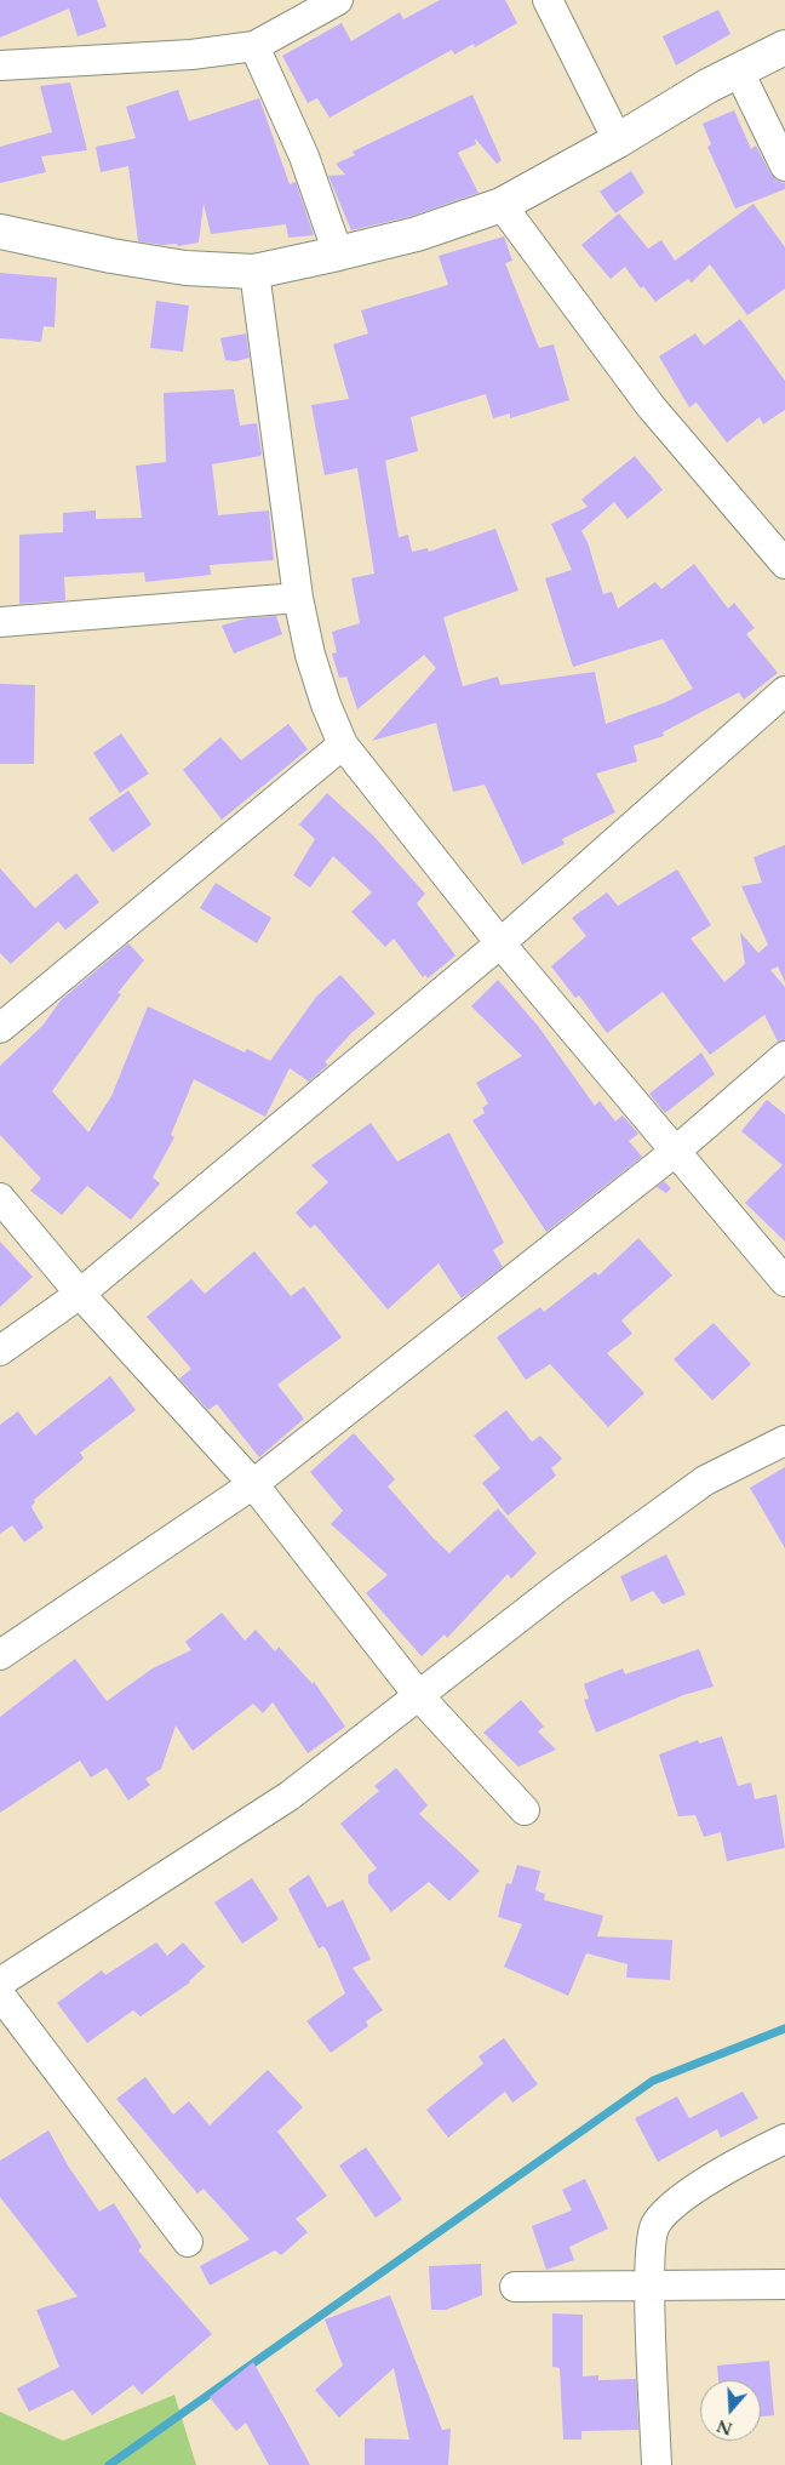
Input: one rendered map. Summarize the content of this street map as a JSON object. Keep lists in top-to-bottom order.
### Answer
{
  "north": "bottom"
}
